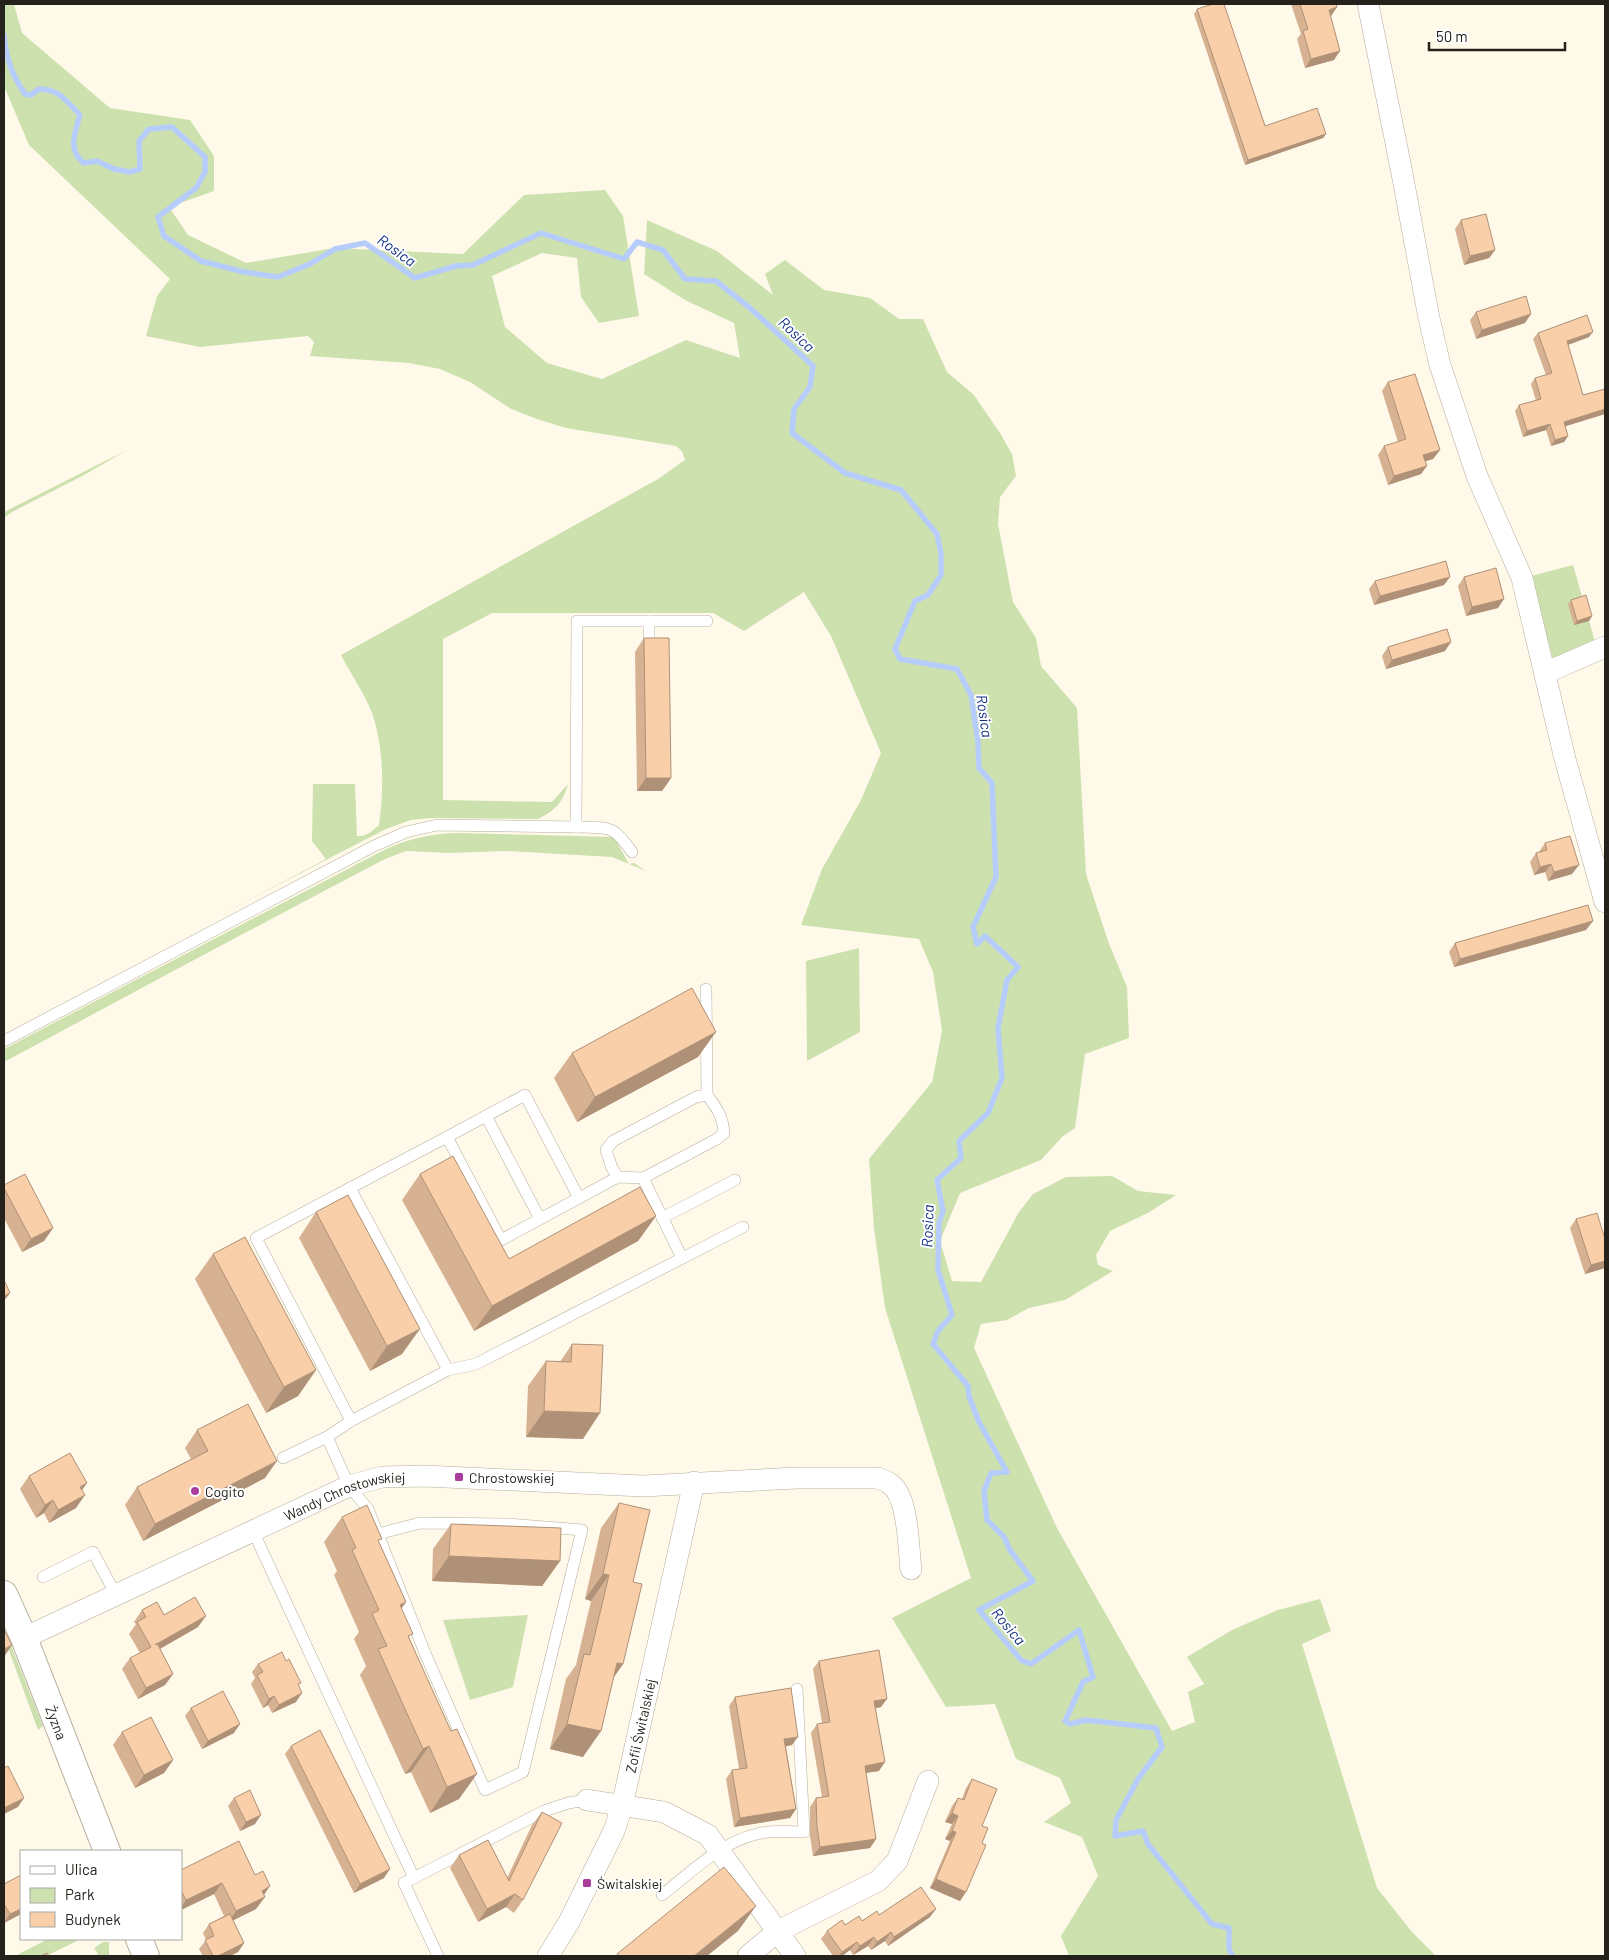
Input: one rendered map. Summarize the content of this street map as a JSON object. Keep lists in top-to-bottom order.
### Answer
{
  "streets": {
    "street": ["Wandy Chrostowskiej", "Żyzna", "Zofii Świtalskiej"]
  },
  "crossings": [
    ["Wandy Chrostowskiej", "Żyzna"],
    ["Wandy Chrostowskiej", "Zofii Świtalskiej"]
  ],
  "water": ["Rosica"],
  "places": {
    "transit": ["Chrostowskiej", "Świtalskiej"],
    "other": ["Cogito"]
  },
  "legend": ["Ulica", "Park", "Budynek"],
  "scale_bar": "50 m"
}
